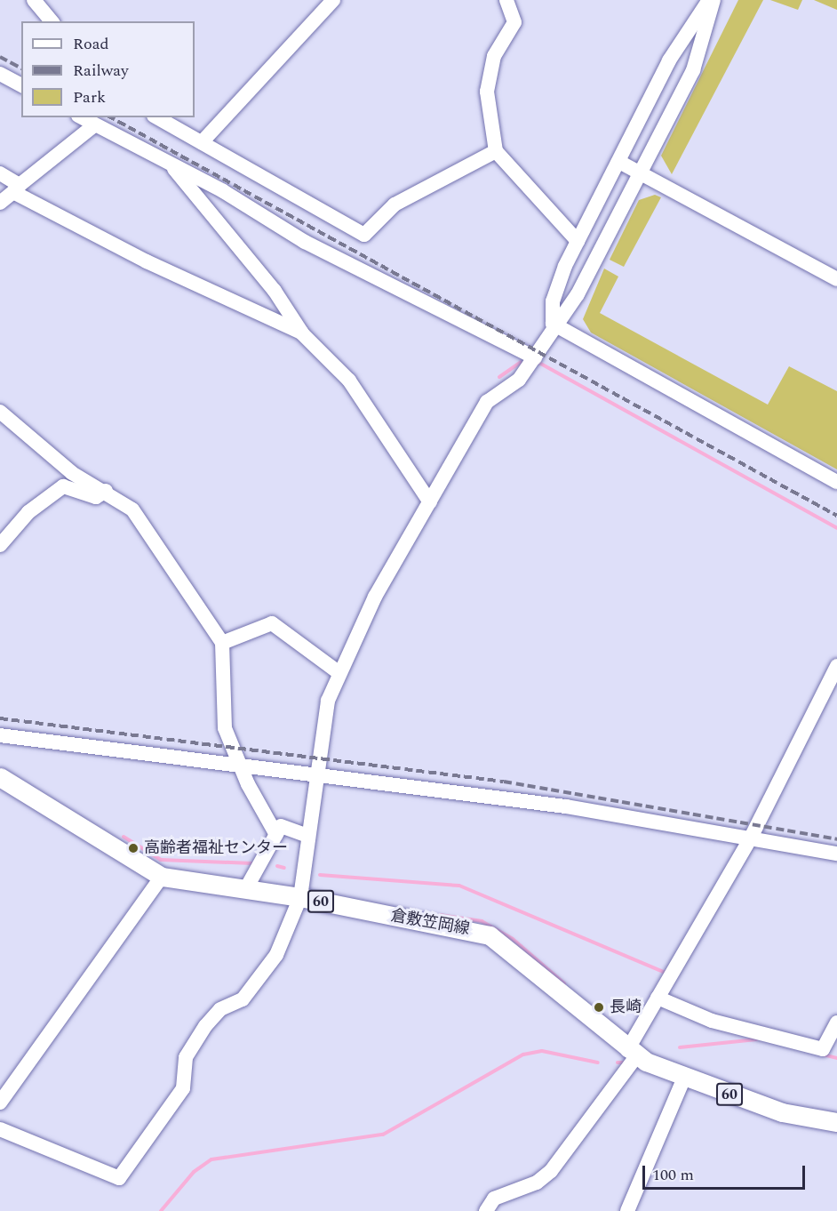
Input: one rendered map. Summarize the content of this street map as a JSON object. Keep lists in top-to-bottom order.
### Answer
{
  "streets": {
    "main road": ["60", "倉敷笠岡線"]
  },
  "places": ["高齢者福祉センター", "長崎"],
  "legend": ["Road", "Railway", "Park"],
  "scale_bar": "100 m"
}
